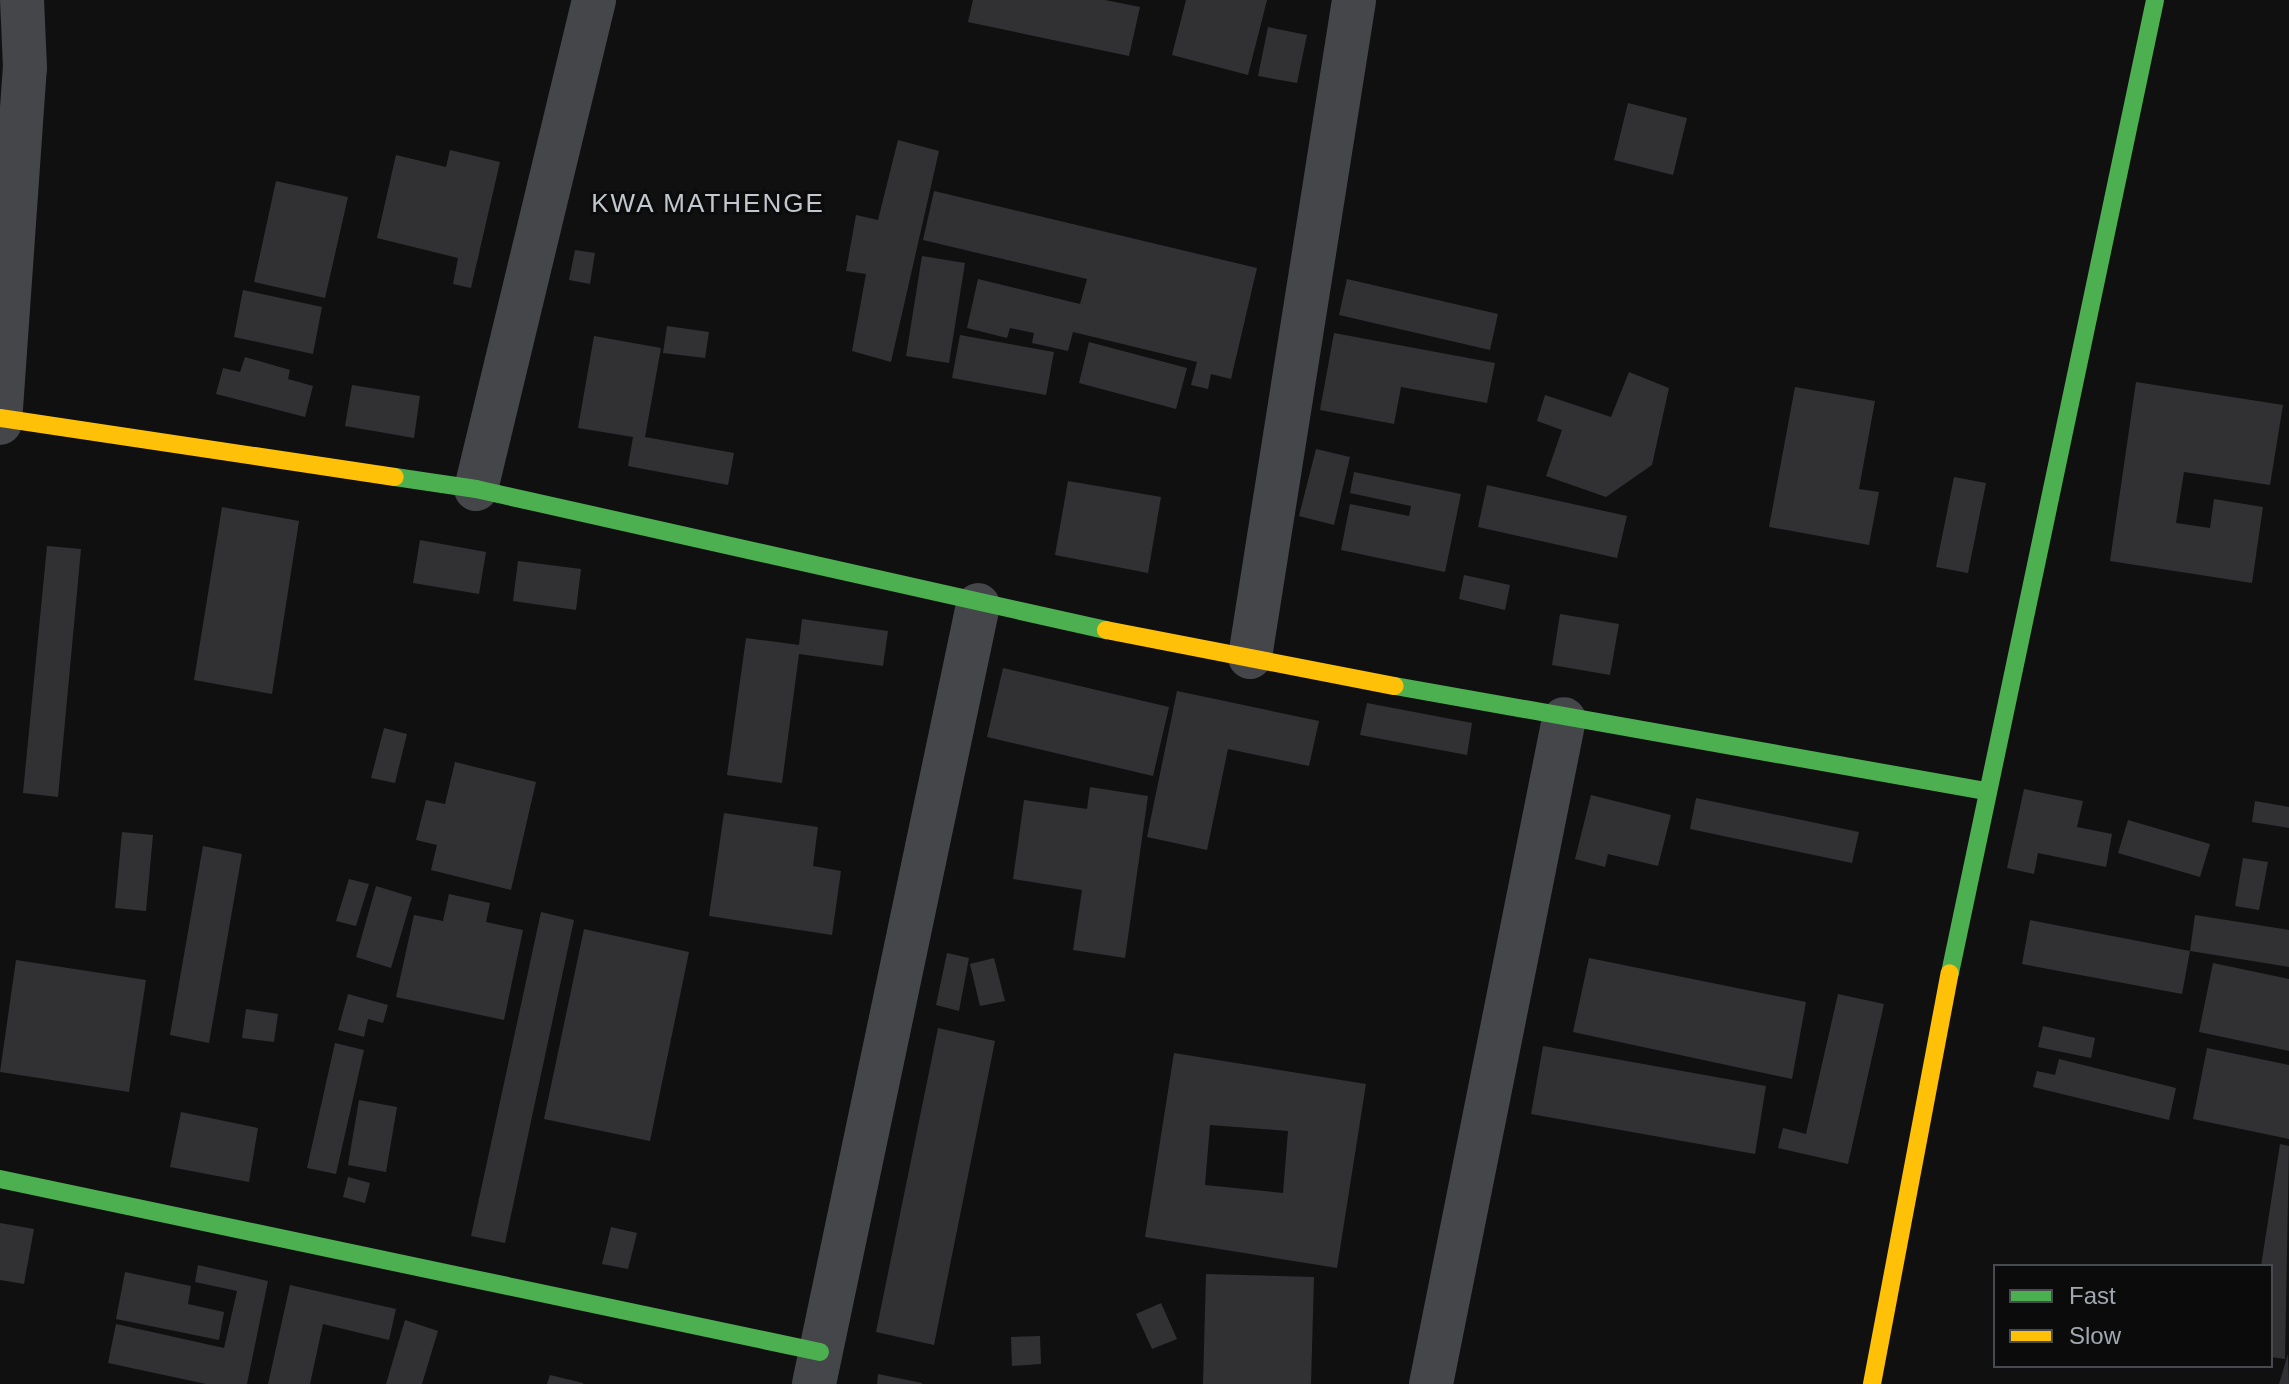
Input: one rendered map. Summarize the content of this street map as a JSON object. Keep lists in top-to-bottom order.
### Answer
{
  "districts": ["KWA MATHENGE"],
  "legend": ["Fast", "Slow"]
}
